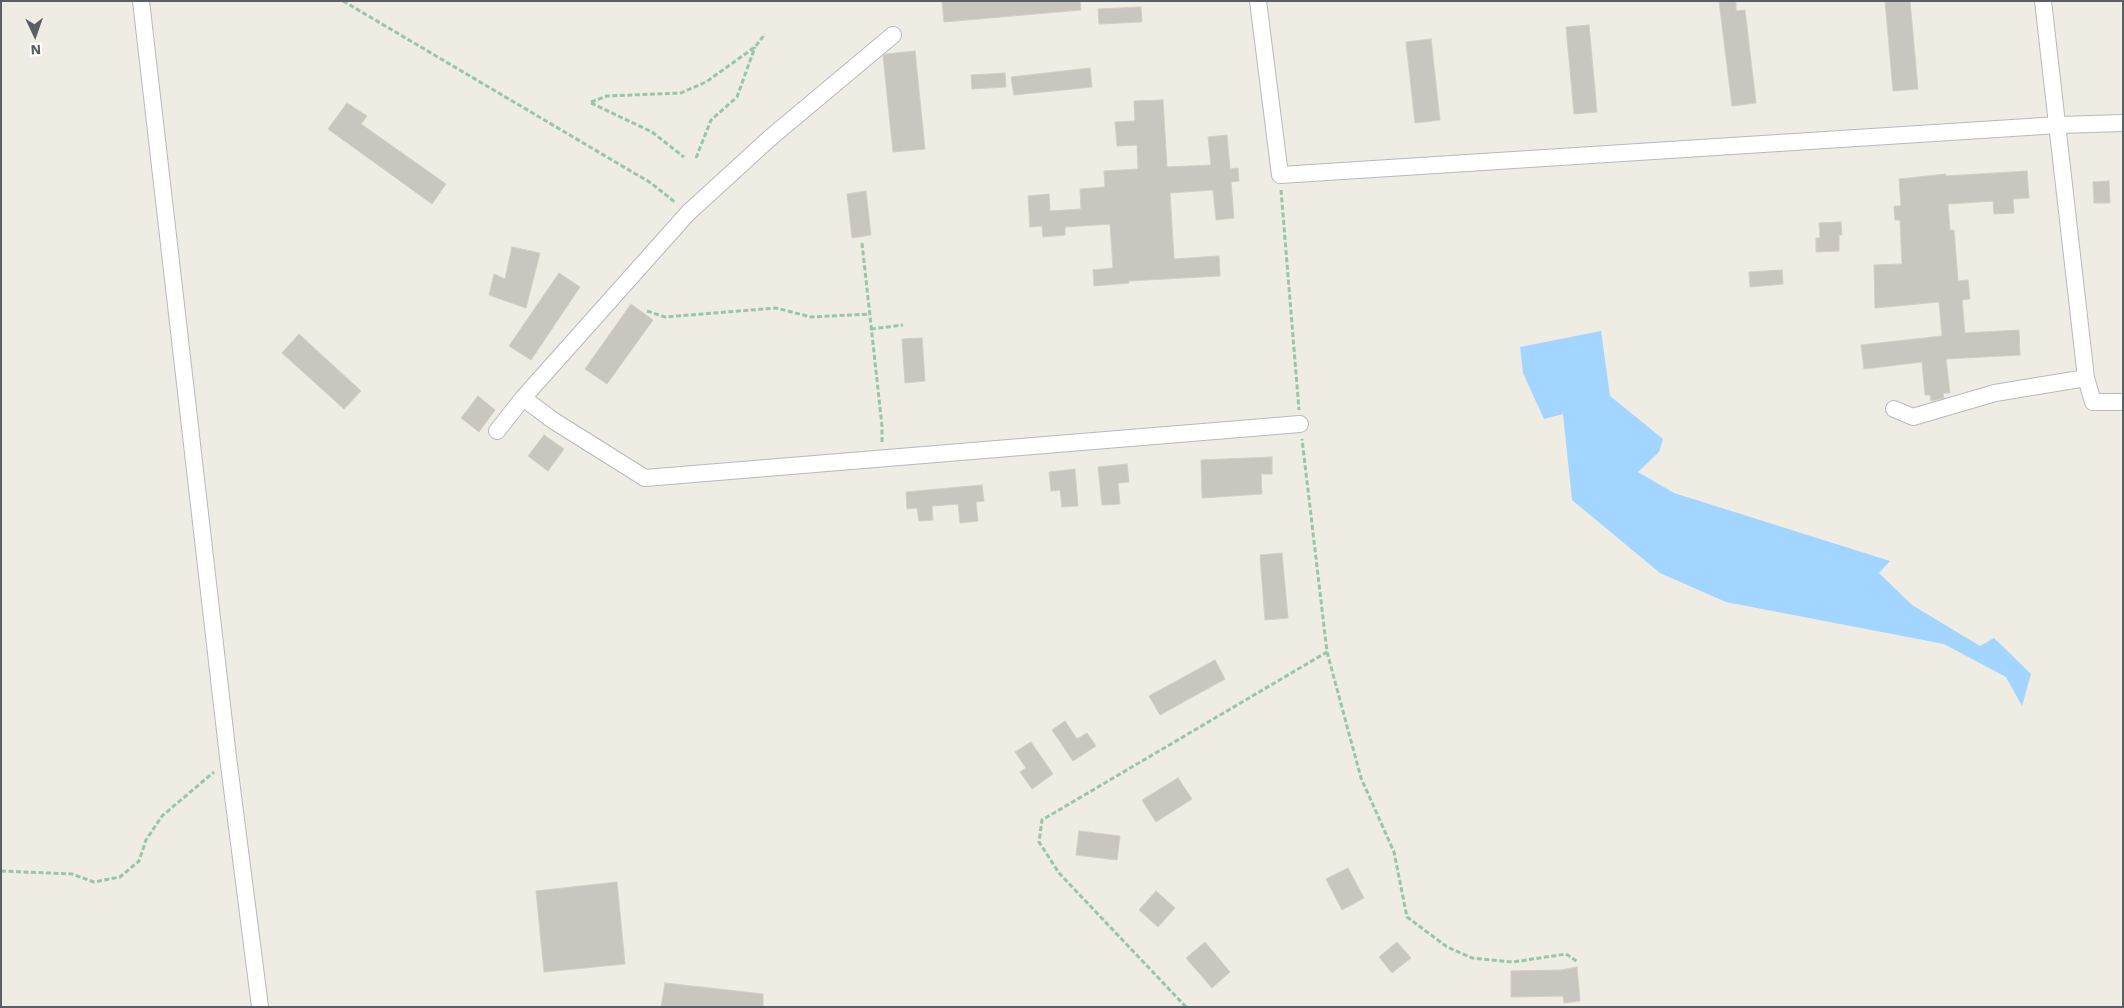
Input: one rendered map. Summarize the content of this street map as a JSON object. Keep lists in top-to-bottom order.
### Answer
{
  "north": "bottom"
}
